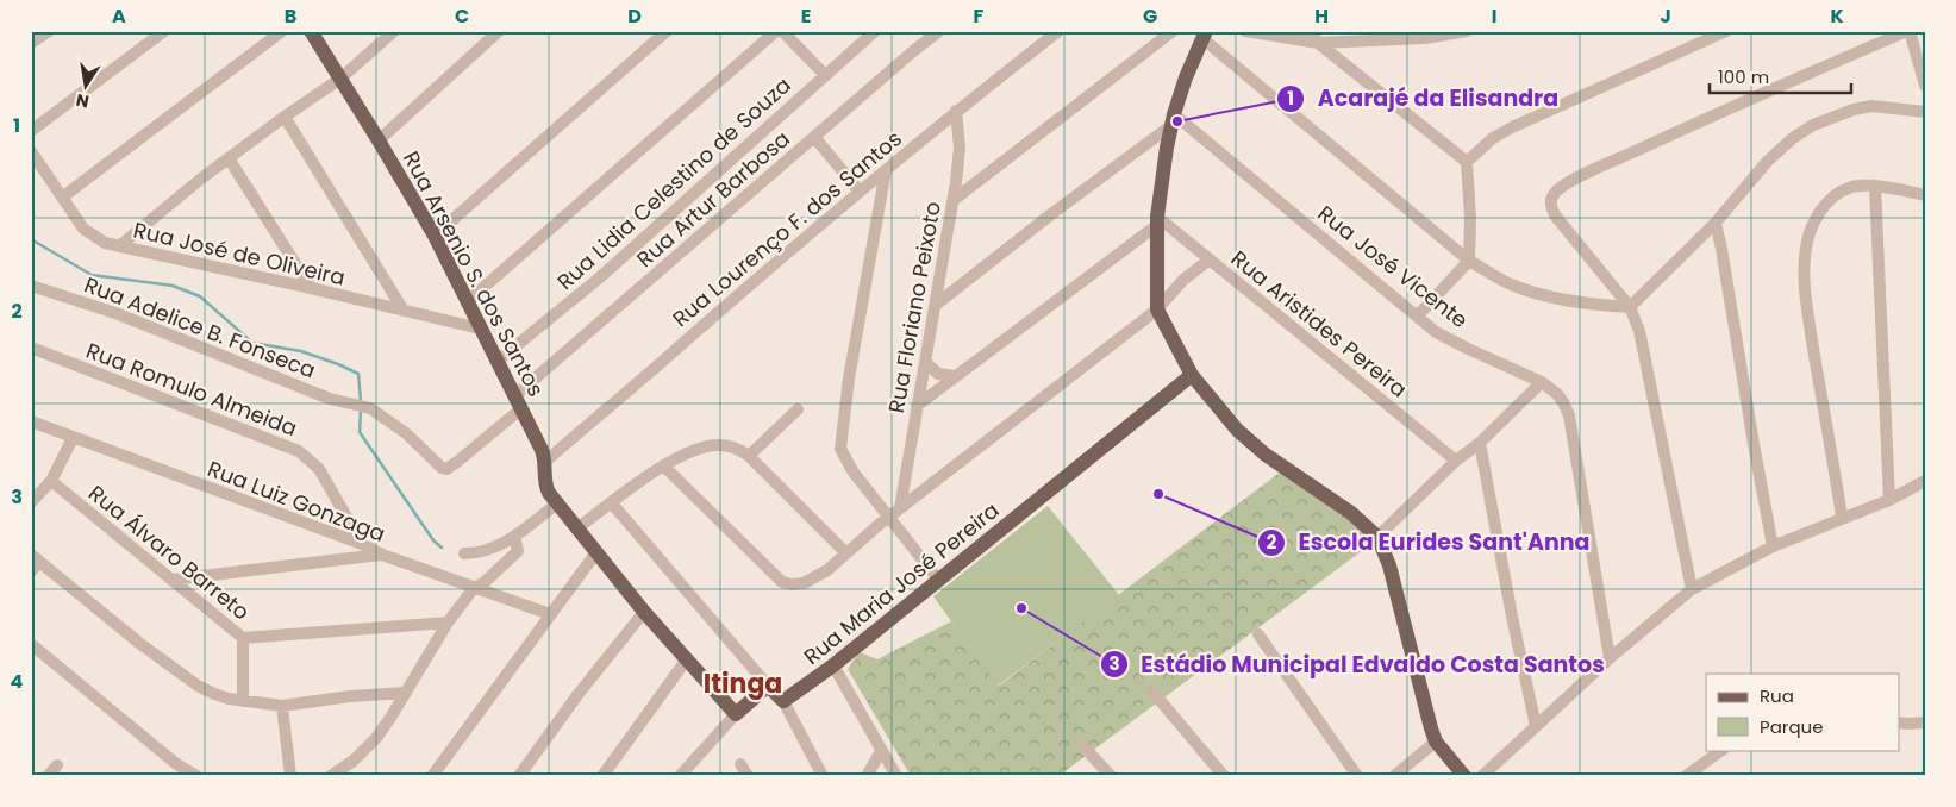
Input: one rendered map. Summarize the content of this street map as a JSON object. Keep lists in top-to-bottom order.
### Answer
{
  "streets": {
    "main road": ["Rua Arsenio S. dos Santos", "Rua Maria José Pereira"],
    "street": [
      "Rua Lidia Celestino de Souza",
      "Rua Artur Barbosa",
      "Rua Lourenço F. dos Santos",
      "Rua José de Oliveira",
      "Rua José Vicente",
      "Rua Floriano Peixoto",
      "Rua Aristides Pereira",
      "Rua Adelice B. Fonseca",
      "Rua Romulo Almeida",
      "Rua Luiz Gonzaga",
      "Rua Álvaro Barreto"
    ]
  },
  "crossings": [
    ["Rua Lidia Celestino de Souza", "Rua Arsenio S. dos Santos"],
    ["Rua Artur Barbosa", "Rua Arsenio S. dos Santos"],
    ["Rua Artur Barbosa", "Rua Adelice B. Fonseca"],
    ["Rua Lourenço F. dos Santos", "Rua Arsenio S. dos Santos"],
    ["Rua Lourenço F. dos Santos", "Rua Floriano Peixoto"],
    ["Rua José de Oliveira", "Rua Arsenio S. dos Santos"],
    ["Rua Romulo Almeida", "Rua Luiz Gonzaga"]
  ],
  "districts": ["Itinga"],
  "places": ["Acarajé da Elisandra", "Escola Eurides Sant'Anna", "Estádio Municipal Edvaldo Costa Santos"],
  "legend": ["Rua", "Parque"],
  "scale_bar": "100 m",
  "north": "bottom",
  "grid": {
    "columns": [
      "A",
      "B",
      "C",
      "D",
      "E",
      "F",
      "G",
      "H",
      "I",
      "J",
      "K"
    ],
    "rows": [
      "1",
      "2",
      "3",
      "4"
    ]
  }
}
